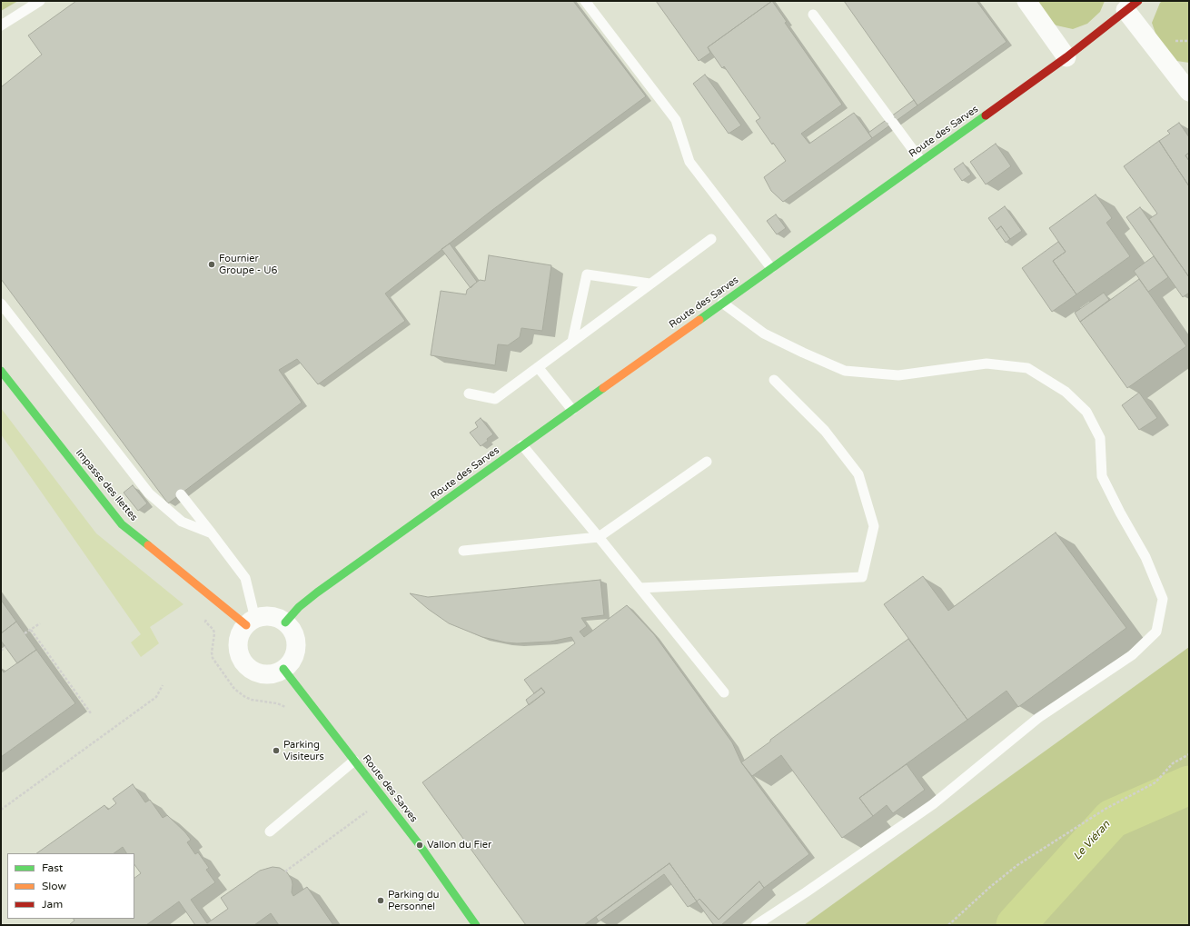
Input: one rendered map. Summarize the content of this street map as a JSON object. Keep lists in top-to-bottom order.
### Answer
{
  "streets": {
    "street": ["Route des Sarves", "Impasse des Ilettes"]
  },
  "crossings": [
    ["Route des Sarves", "Impasse des Ilettes"]
  ],
  "water": ["Le Viéran"],
  "places": [
    "Fournier Groupe - U6",
    "Parking Visiteurs",
    "Vallon du Fier",
    "Parking du Personnel"
  ],
  "legend": ["Fast", "Slow", "Jam"]
}
